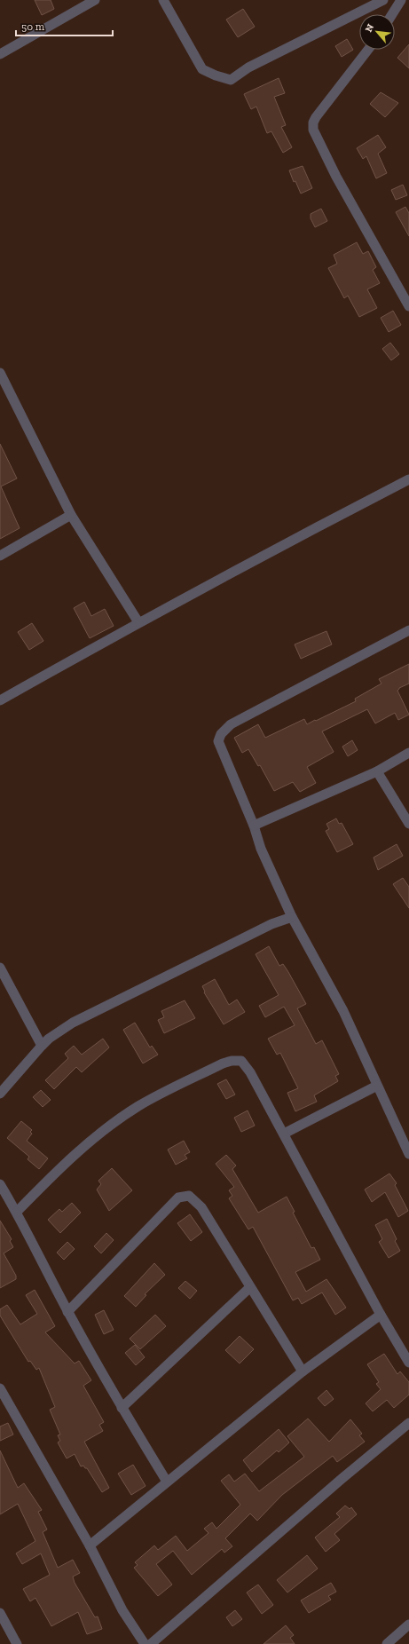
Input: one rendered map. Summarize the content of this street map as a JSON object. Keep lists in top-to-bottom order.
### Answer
{
  "scale_bar": "50 m",
  "north": "top left"
}
